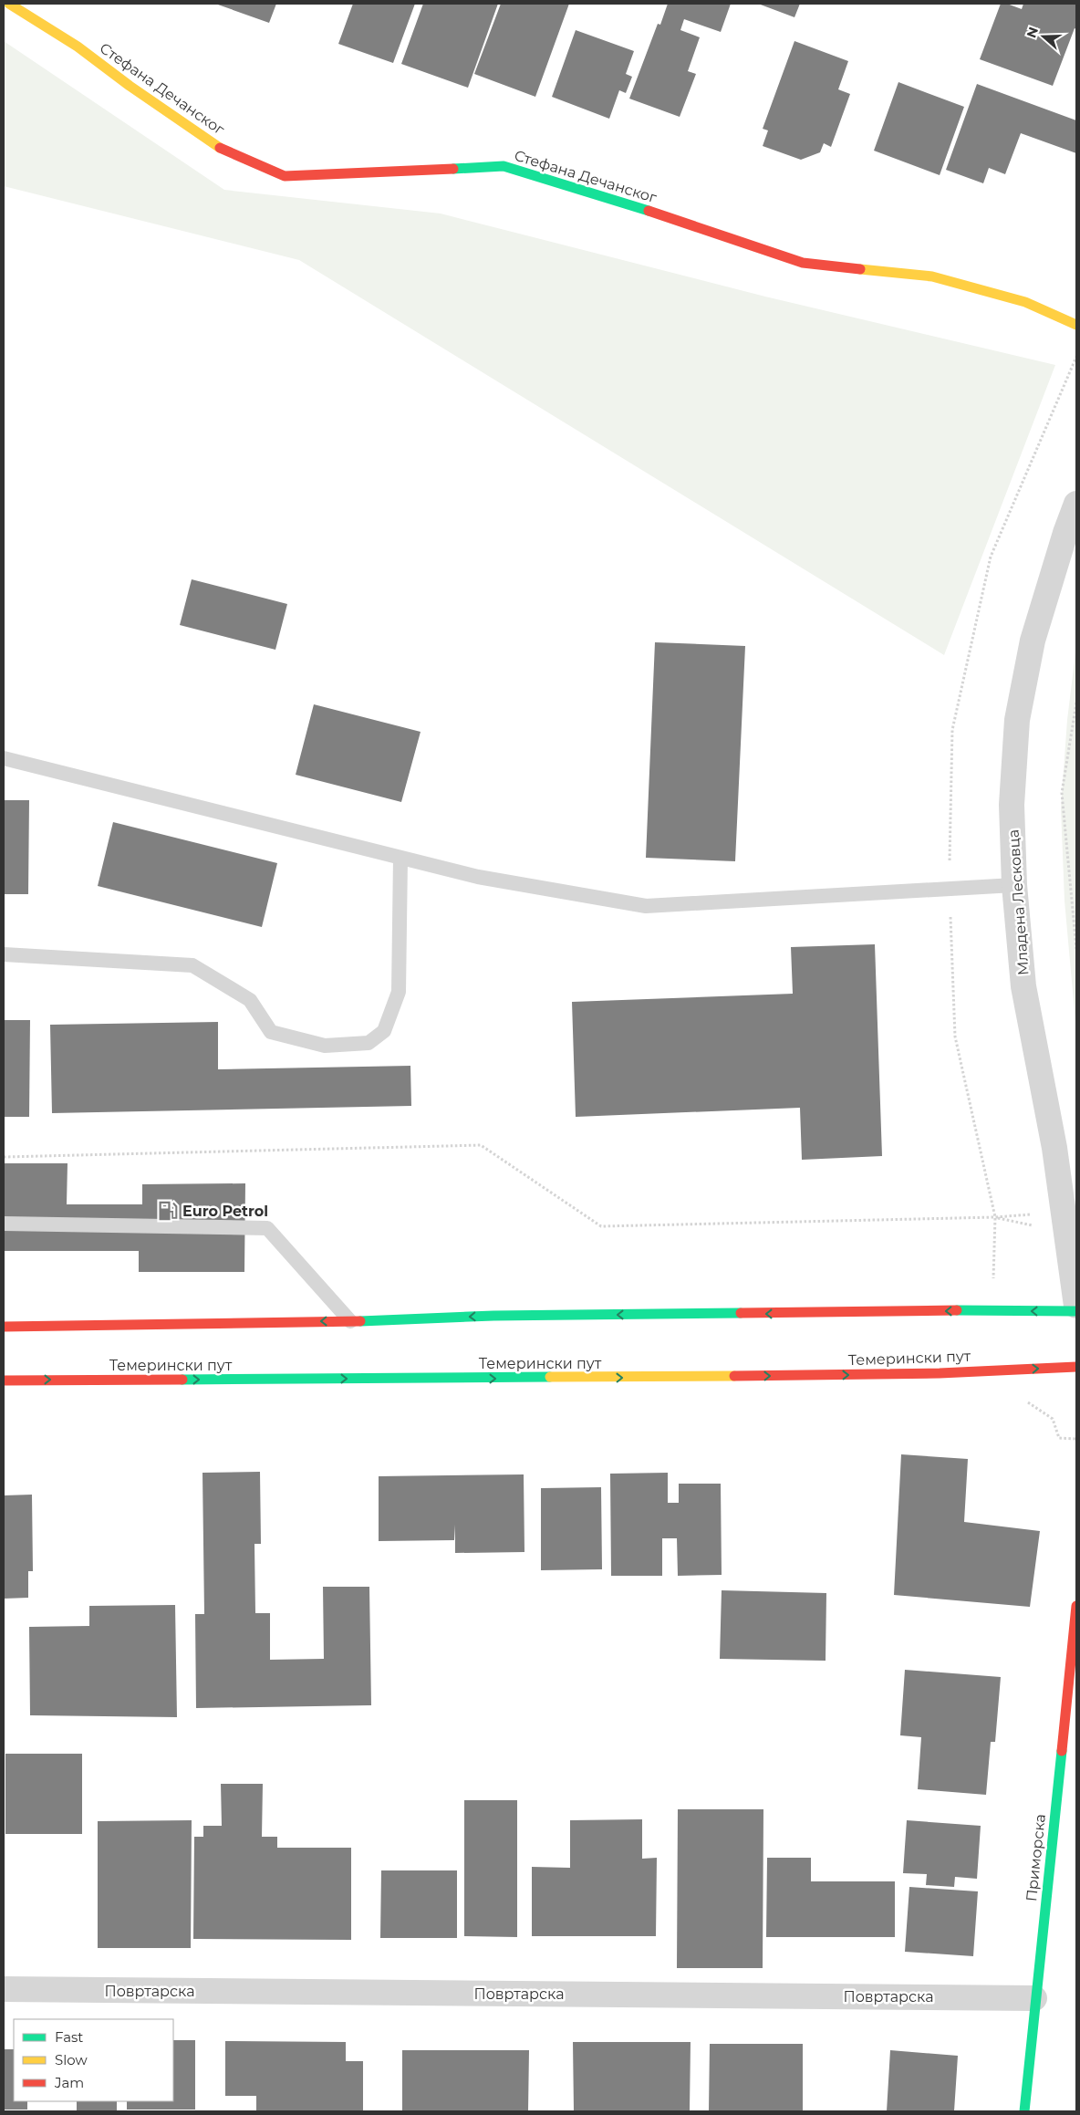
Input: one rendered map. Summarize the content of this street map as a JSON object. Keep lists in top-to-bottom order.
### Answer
{
  "streets": {
    "main road": ["Стефана Дечанског", "Темерински пут", "Приморска"],
    "street": ["Младена Лесковца", "Повртарска"]
  },
  "crossings": [
    ["Приморска", "Повртарска"]
  ],
  "places": {
    "fuel station": ["Euro Petrol"]
  },
  "legend": ["Fast", "Slow", "Jam"],
  "north": "left"
}
